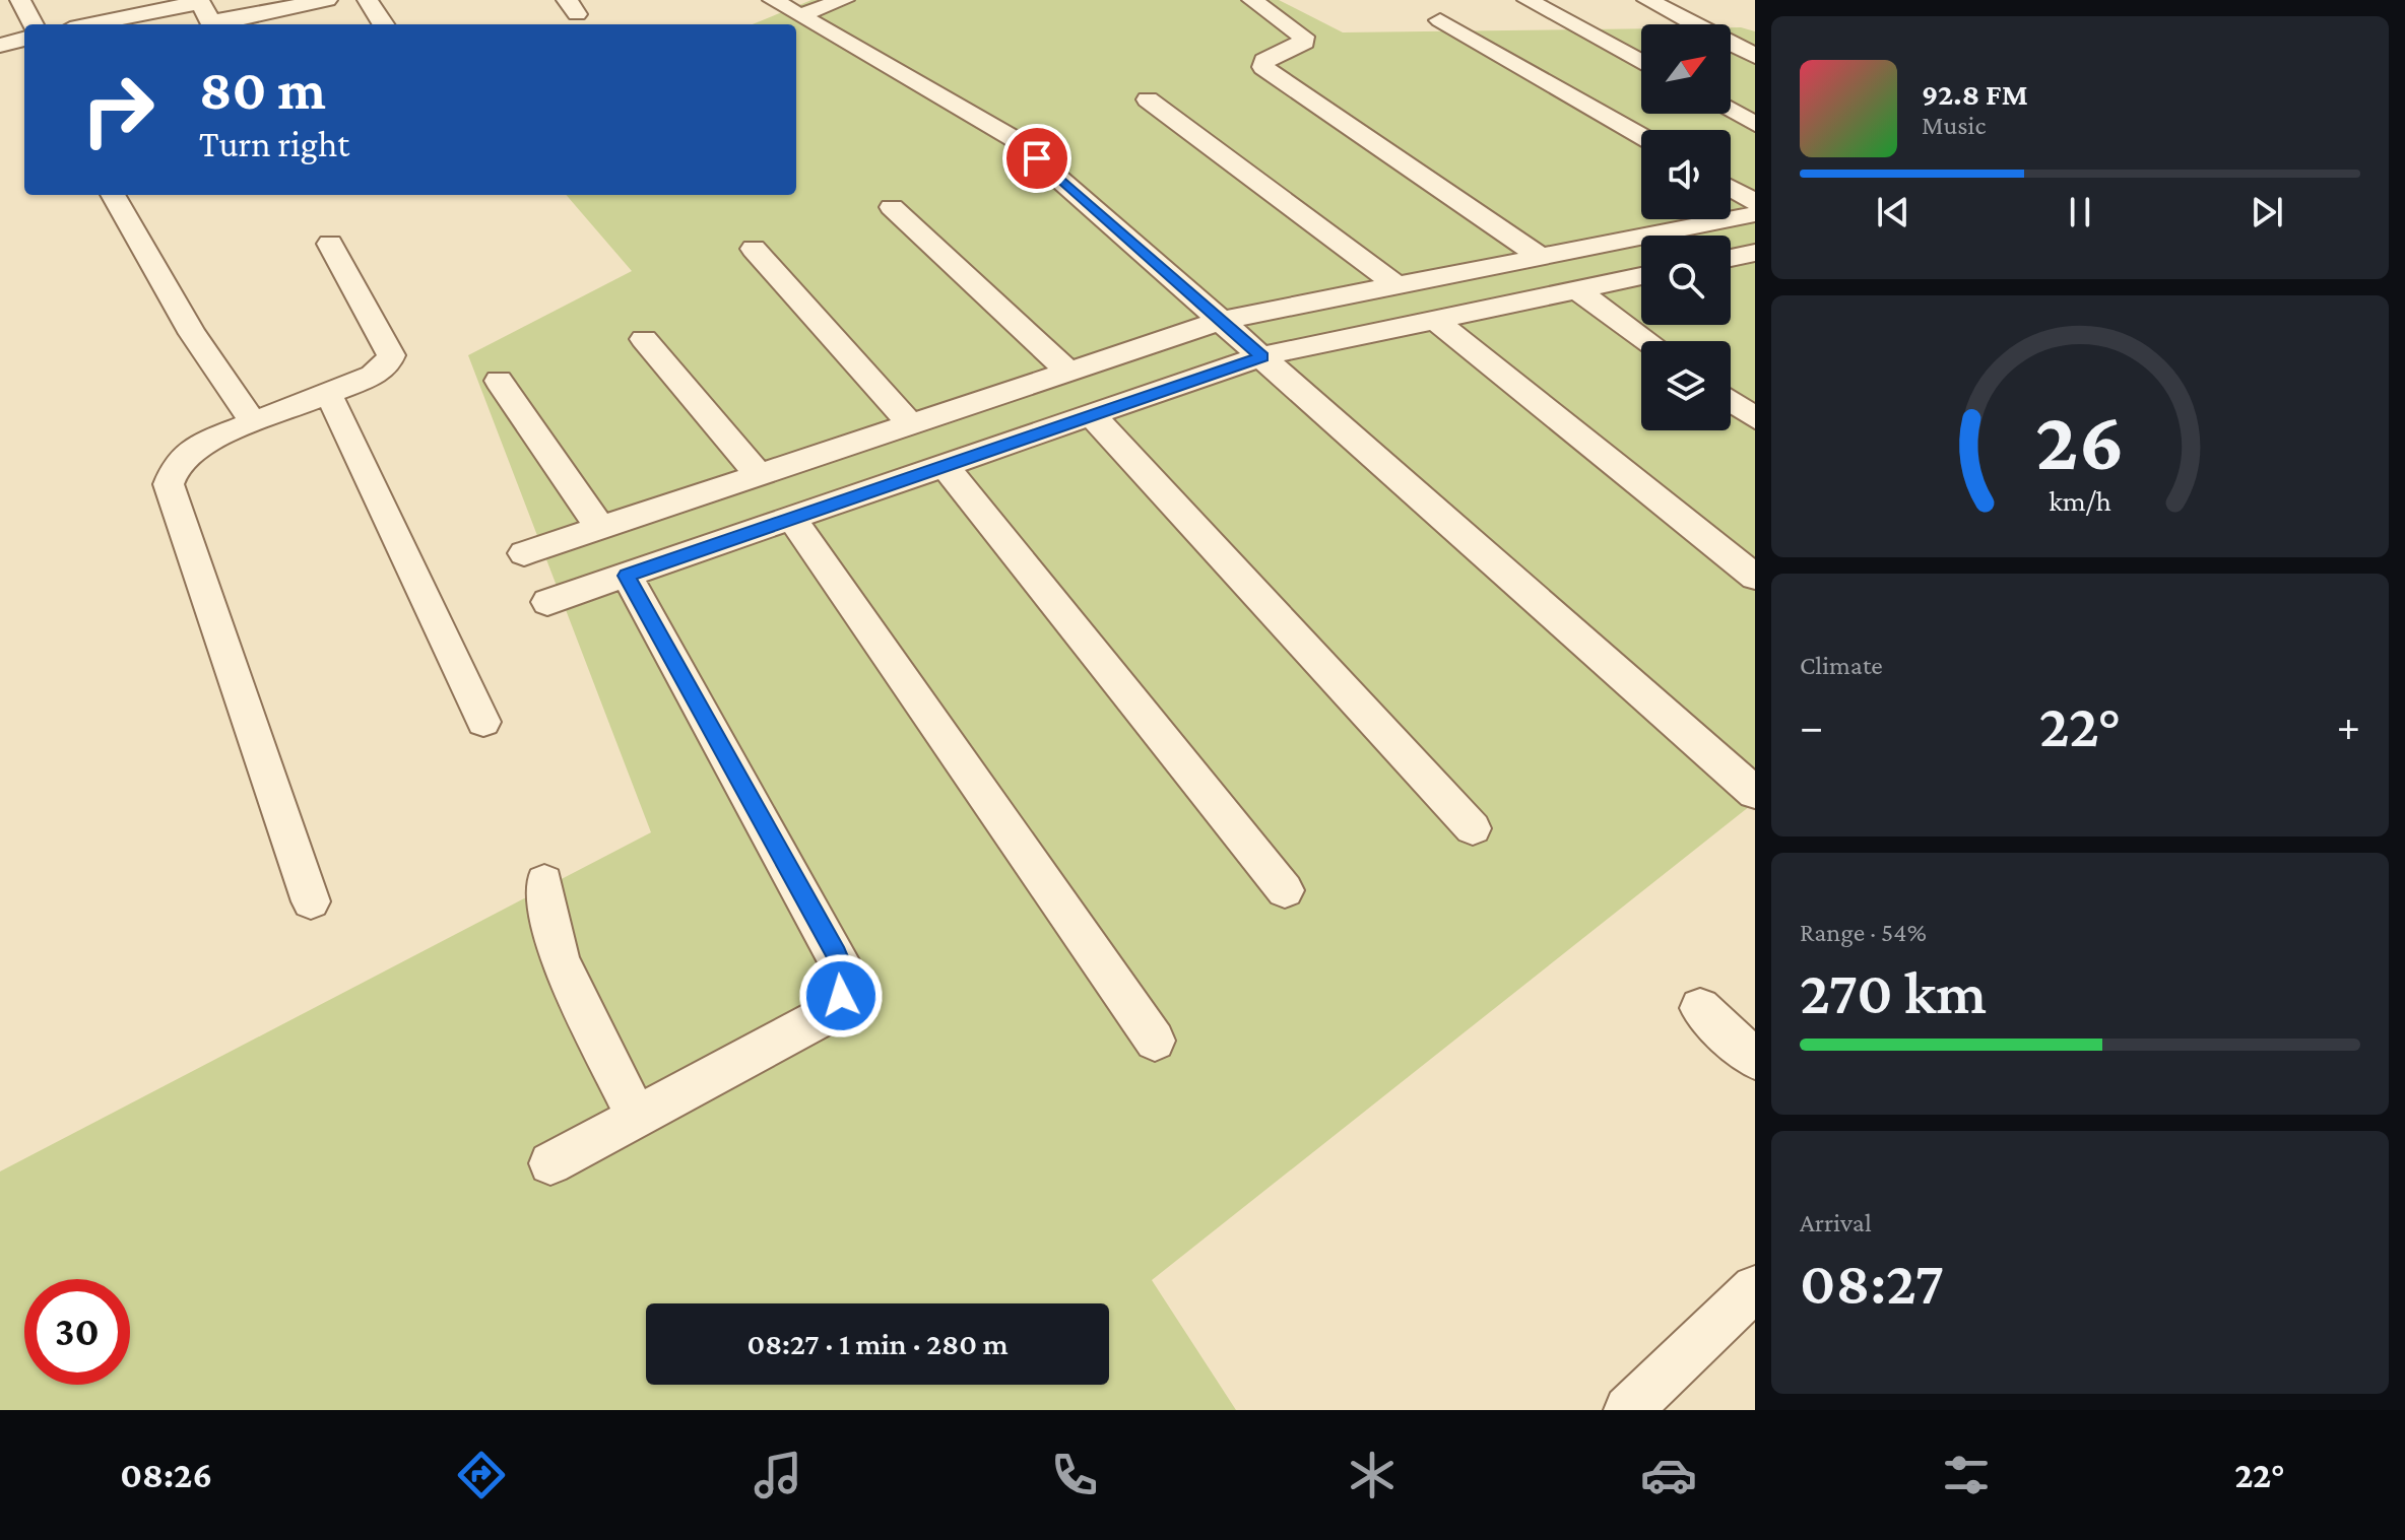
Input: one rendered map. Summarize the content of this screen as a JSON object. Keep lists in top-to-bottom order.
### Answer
{
  "north": "top right",
  "page": {
    "turn": ["80 m", "Turn right"],
    "song": ["92.8 FM", "Music"],
    "tile": [
      "Climate",
      ["Range · 54%", "270 km"],
      ["Arrival", "08:27"]
    ],
    "heat": ["−", "22°", "+"],
    "limit": "30",
    "trip": "08:27 · 1 min · 280 m",
    "tabs": ["08:26", "22°"],
    "gauge": ["26", "km/h"]
  }
}
